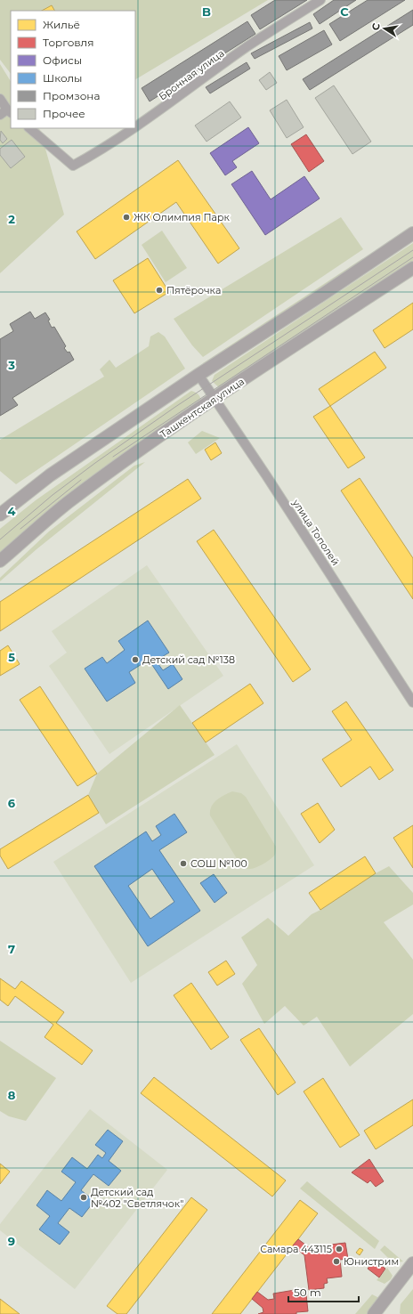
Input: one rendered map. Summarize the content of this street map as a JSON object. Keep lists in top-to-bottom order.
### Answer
{
  "streets": {
    "main road": ["Ташкентская улица"],
    "street": ["Бронная улица", "улица Тополей"]
  },
  "crossings": [
    ["Ташкентская улица", "улица Тополей"]
  ],
  "places": [
    "ЖК Олимпия Парк",
    "Пятёрочка",
    "Детский сад №138",
    "СОШ №100",
    "Детский сад №402 \"Светлячок\"",
    "Самара 443115",
    "Юнистрим"
  ],
  "legend": [
    "Жильё",
    "Торговля",
    "Офисы",
    "Школы",
    "Промзона",
    "Прочее"
  ],
  "scale_bar": "50 m",
  "north": "left",
  "grid": {
    "columns": ["B", "C"],
    "rows": [
      "2",
      "3",
      "4",
      "5",
      "6",
      "7",
      "8",
      "9"
    ]
  }
}
